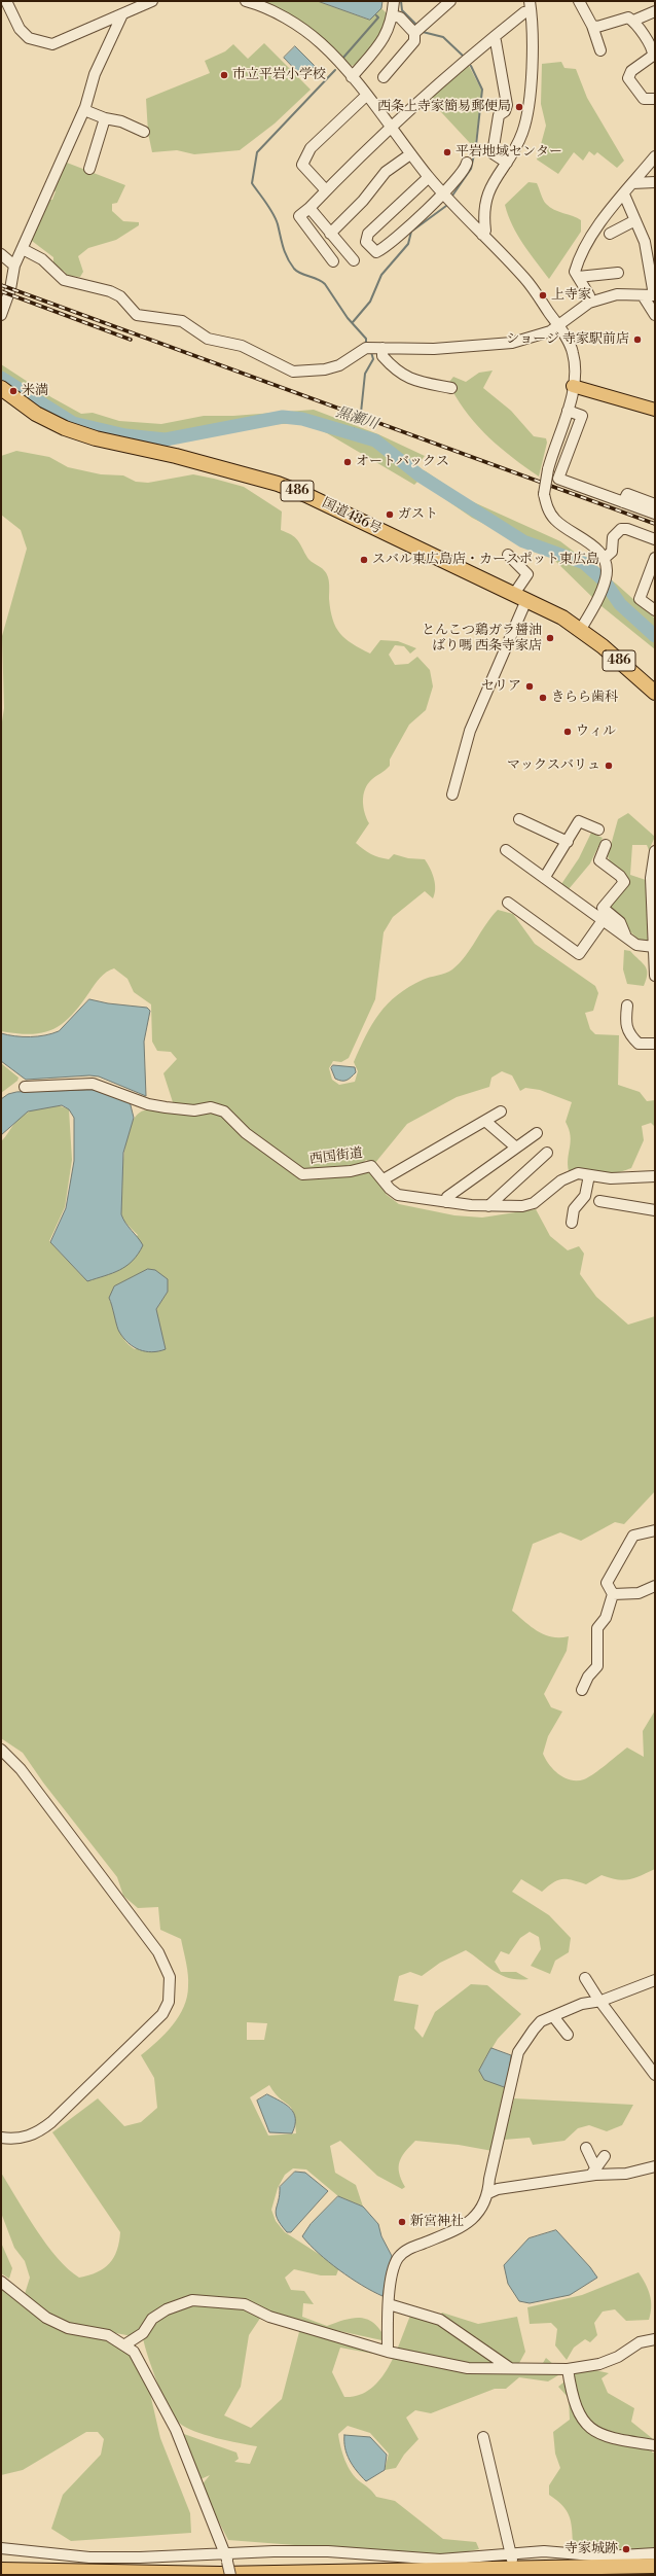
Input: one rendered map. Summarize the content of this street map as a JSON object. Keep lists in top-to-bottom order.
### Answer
{
  "streets": {
    "highway": ["486", "国道486号"],
    "street": ["西国街道"]
  },
  "water": ["黒瀬川"],
  "places": [
    "市立平岩小学校",
    "西条上寺家簡易郵便局",
    "平岩地域センター",
    "上寺家",
    "ショージ 寺家駅前店",
    "米満",
    "オートバックス",
    "ガスト",
    "スバル東広島店・カースポット東広島",
    "とんこつ鶏ガラ醤油 ばり嗎 西条寺家店",
    "セリア",
    "きらら歯科",
    "ウィル",
    "マックスバリュ",
    "新宮神社",
    "寺家城跡"
  ]
}
